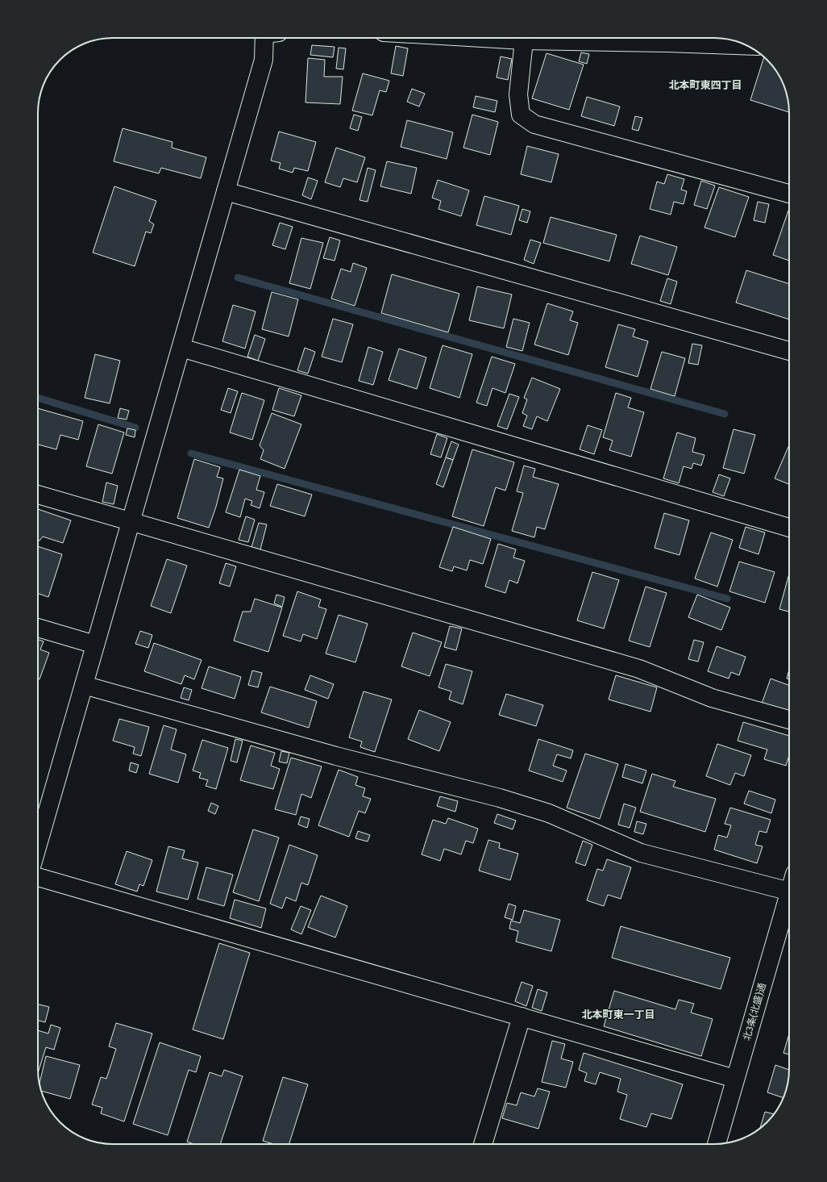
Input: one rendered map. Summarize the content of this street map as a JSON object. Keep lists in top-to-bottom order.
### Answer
{
  "streets": {
    "street": ["北3条(北盛)通"]
  },
  "districts": ["北本町東四丁目", "北本町東一丁目"]
}
